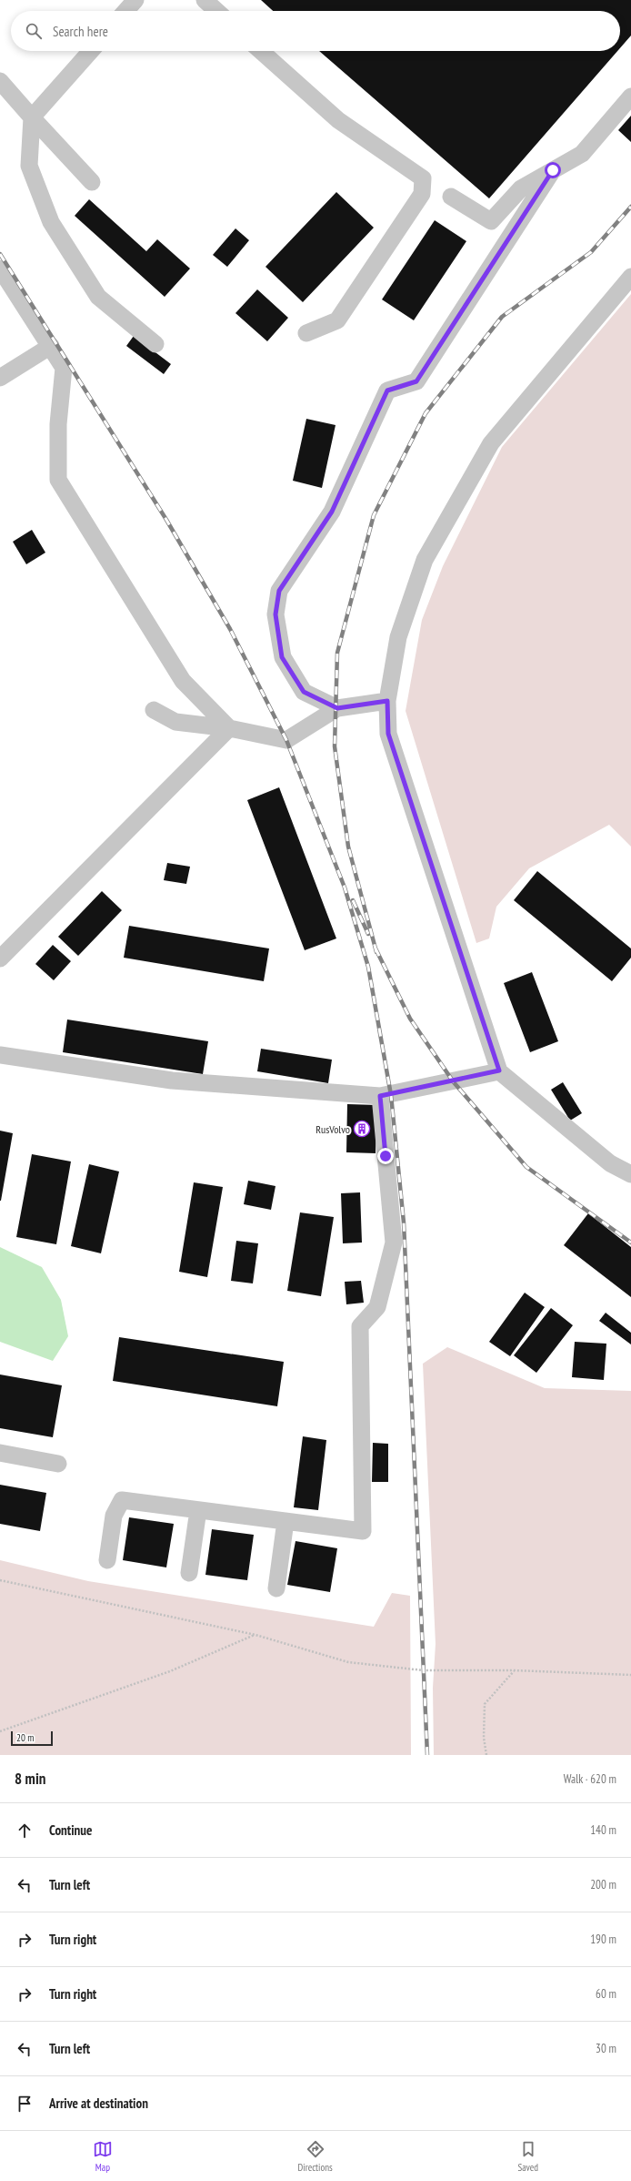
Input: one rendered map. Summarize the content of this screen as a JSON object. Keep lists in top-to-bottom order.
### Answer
{
  "places": {
    "building": ["RusVolvo"]
  },
  "scale_bar": "20 m",
  "page": {
    "search": "Search here",
    "scale": "20 m",
    "heading": ["8 min", "Walk · 620 m"],
    "list": [
      ["Continue", "140 m"],
      ["Turn left", "200 m"],
      ["Turn right", "190 m"],
      ["Turn right", "60 m"],
      ["Turn left", "30 m"],
      "Arrive at destination"
    ],
    "nav": ["Map", "Directions", "Saved"]
  }
}
